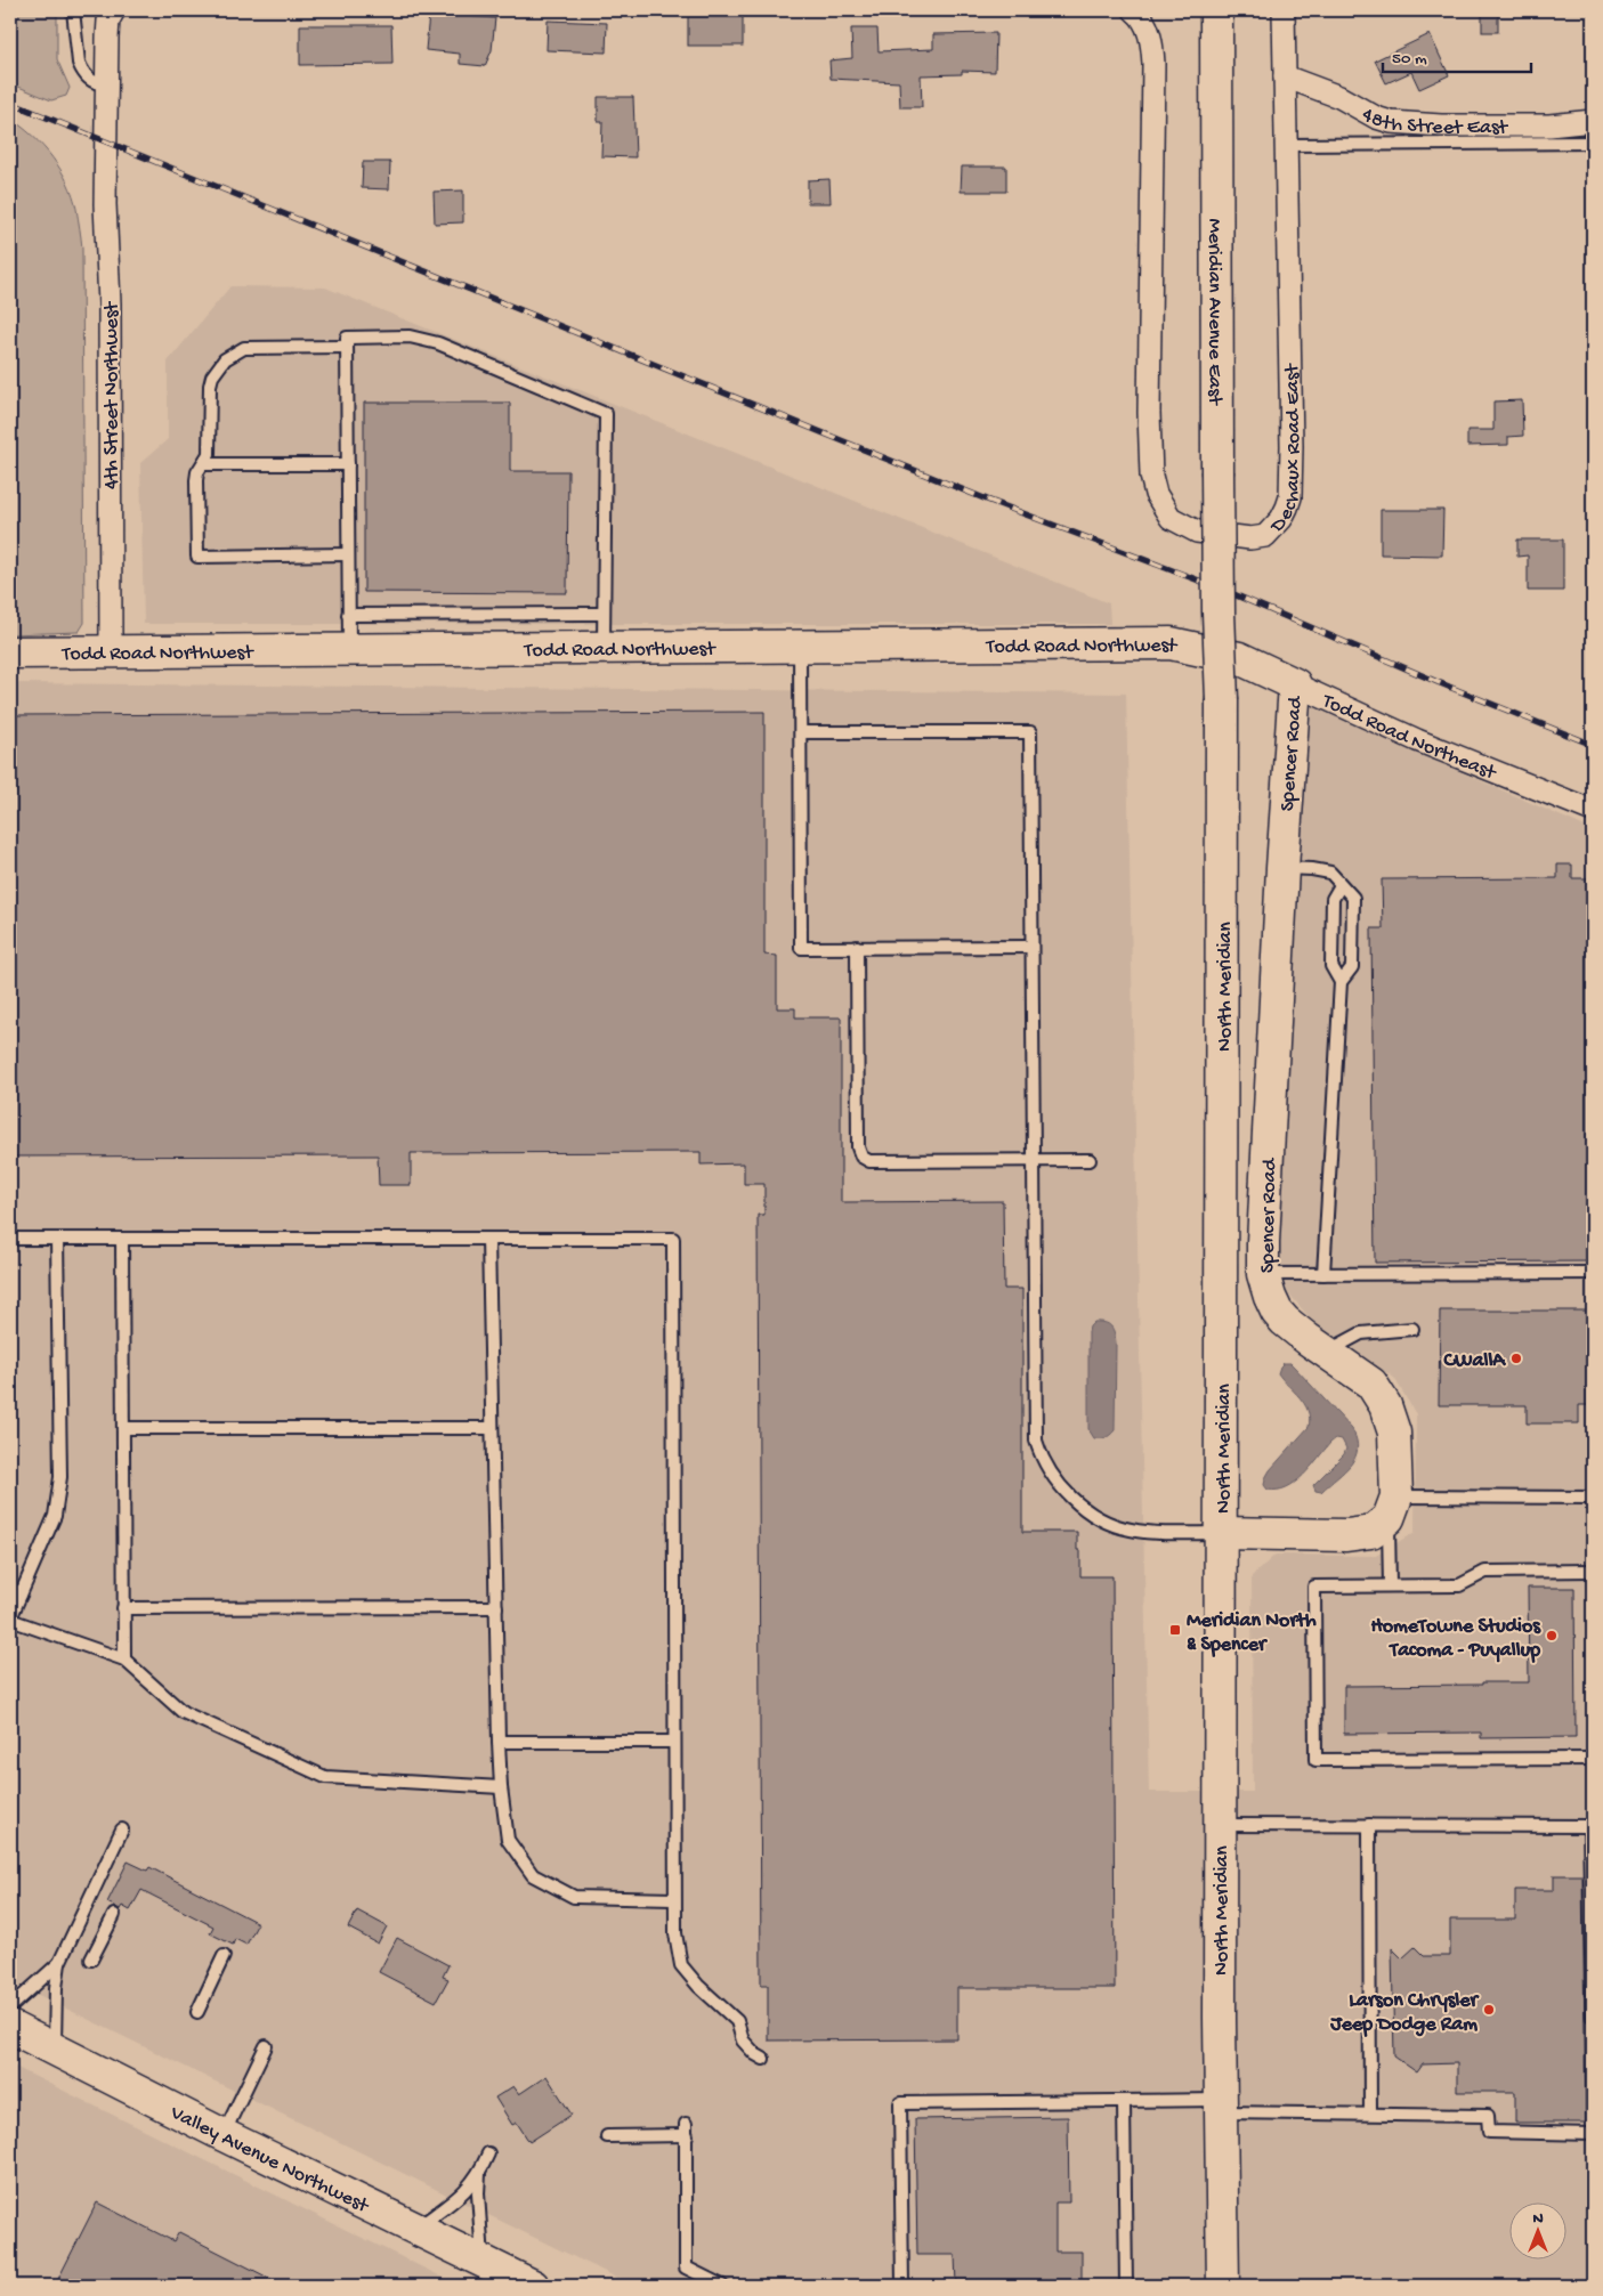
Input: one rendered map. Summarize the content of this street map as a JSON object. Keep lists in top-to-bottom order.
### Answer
{
  "streets": {
    "main road": [
      "Meridian Avenue East",
      "Todd Road Northwest",
      "Todd Road Northeast",
      "Spencer Road",
      "North Meridian",
      "Valley Avenue Northwest"
    ],
    "street": ["48th Street East", "4th Street Northwest", "Dechaux Road East"]
  },
  "crossings": [
    ["48th Street East", "Dechaux Road East"],
    ["Meridian Avenue East", "North Meridian"],
    ["4th Street Northwest", "Todd Road Northwest"],
    ["Todd Road Northwest", "Todd Road Northeast"],
    ["Todd Road Northeast", "Spencer Road"]
  ],
  "places": {
    "other": ["CWallA", "HomeTowne Studios Tacoma - Puyallup", "Larson Chrysler Jeep Dodge Ram"],
    "transit": ["Meridian North & Spencer"]
  },
  "scale_bar": "50 m",
  "north": "top"
}
